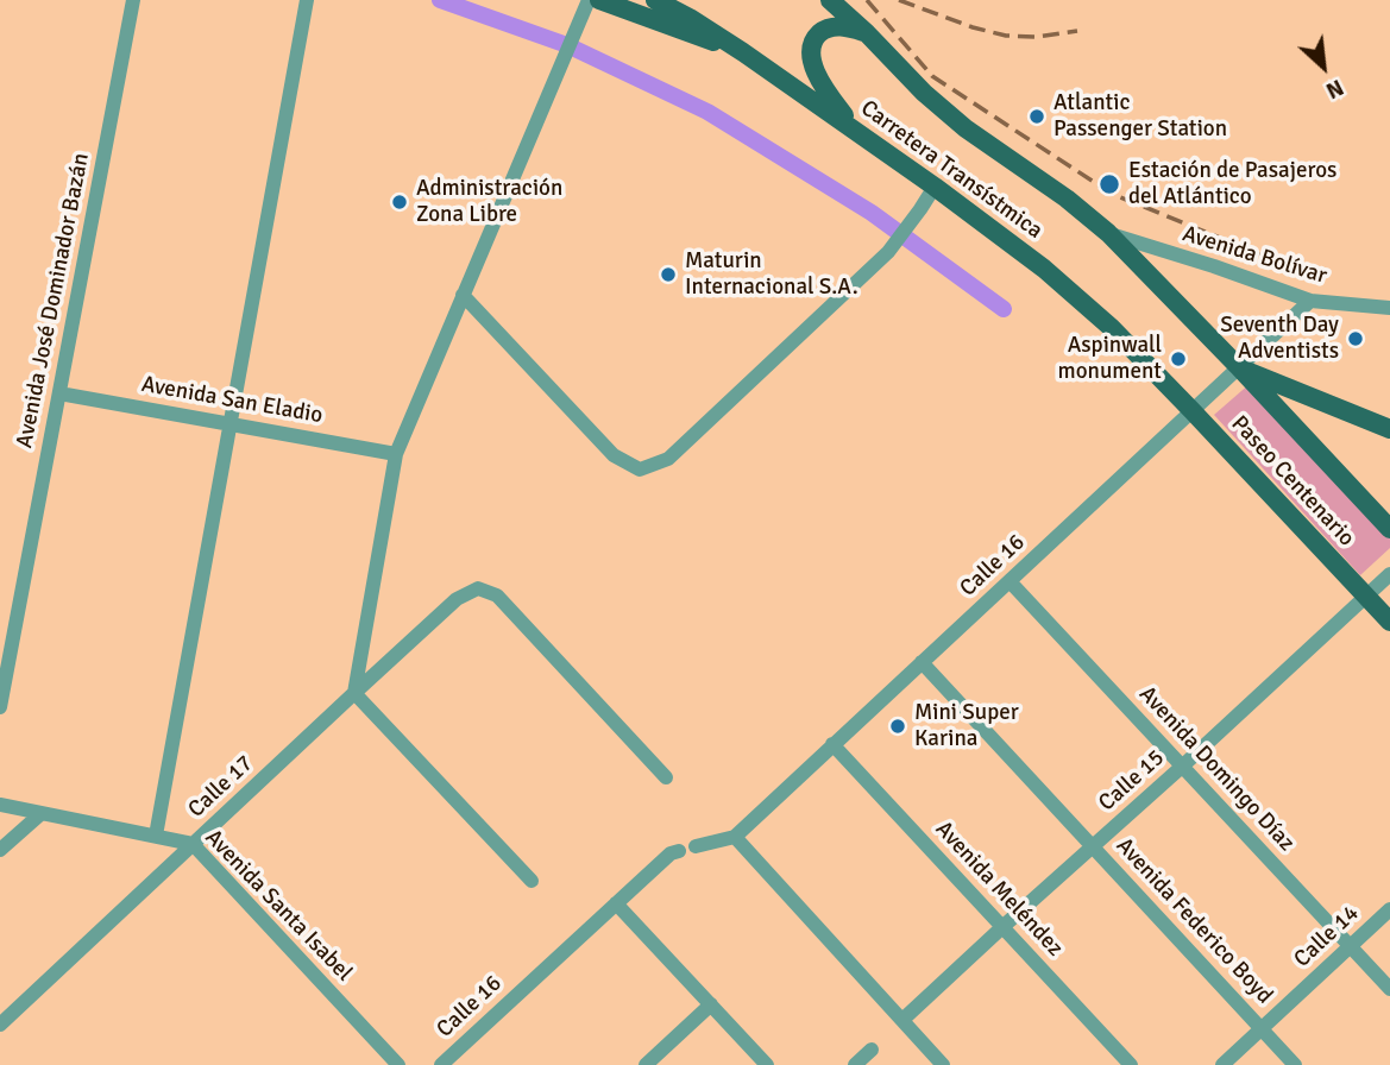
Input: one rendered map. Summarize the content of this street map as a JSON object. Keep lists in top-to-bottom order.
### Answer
{
  "streets": {
    "main road": ["Carretera Transístmica", "Paseo Centenario"],
    "street": [
      "Avenida Bolívar",
      "Avenida José Dominador Bazán",
      "Avenida San Eladio",
      "Calle 16",
      "Avenida Domingo Díaz",
      "Calle 15",
      "Calle 17",
      "Avenida Meléndez",
      "Avenida Santa Isabel",
      "Avenida Federico Boyd",
      "Calle 14"
    ]
  },
  "crossings": [
    ["Carretera Transístmica", "Avenida Bolívar"],
    ["Carretera Transístmica", "Paseo Centenario"],
    ["Carretera Transístmica", "Calle 16"],
    ["Avenida Bolívar", "Calle 16"],
    ["Avenida José Dominador Bazán", "Avenida San Eladio"],
    ["Paseo Centenario", "Calle 16"],
    ["Paseo Centenario", "Calle 15"],
    ["Calle 16", "Avenida Domingo Díaz"],
    ["Calle 16", "Avenida Meléndez"],
    ["Calle 16", "Avenida Federico Boyd"],
    ["Avenida Domingo Díaz", "Calle 15"],
    ["Avenida Domingo Díaz", "Calle 14"],
    ["Calle 15", "Avenida Meléndez"],
    ["Calle 15", "Avenida Federico Boyd"],
    ["Calle 17", "Avenida Santa Isabel"],
    ["Avenida Federico Boyd", "Calle 14"]
  ],
  "places": [
    "Atlantic Passenger Station",
    "Estación de Pasajeros del Atlántico",
    "Administración Zona Libre",
    "Maturin Internacional S.A.",
    "Seventh Day Adventists",
    "Aspinwall monument",
    "Mini Super Karina"
  ],
  "north": "bottom right"
}
